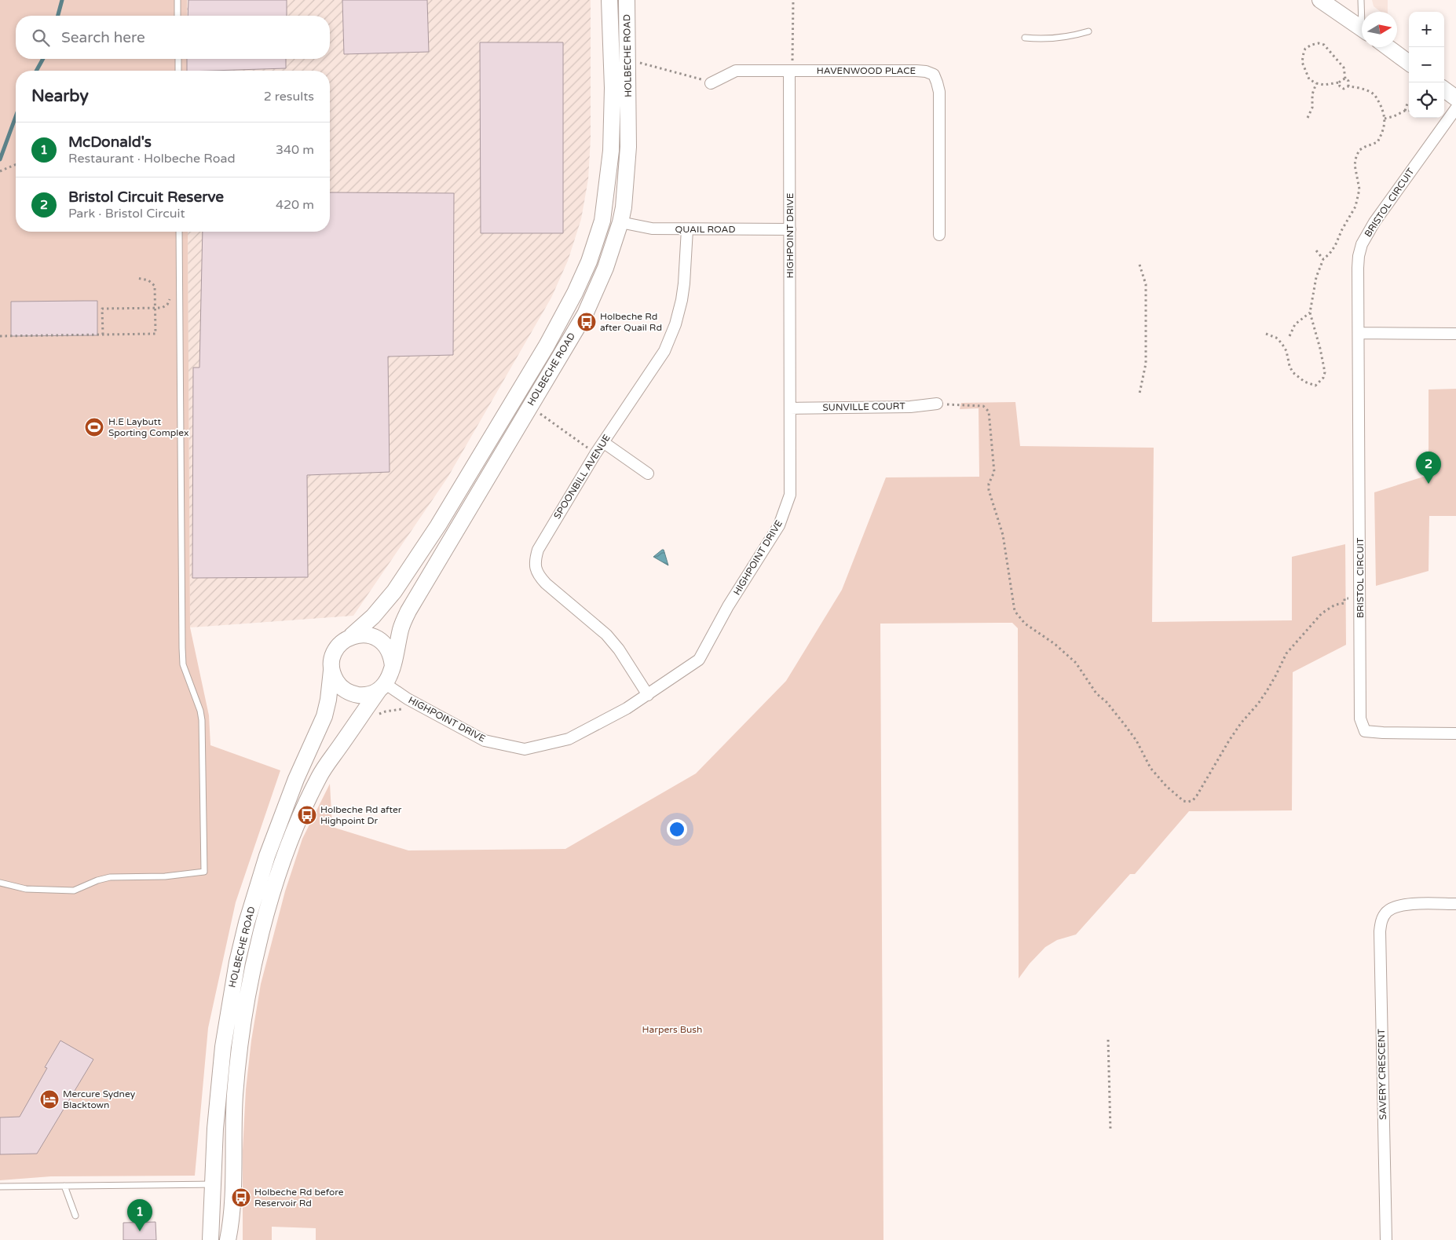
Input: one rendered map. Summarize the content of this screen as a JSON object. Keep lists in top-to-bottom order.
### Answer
{
  "streets": {
    "street": [
      "HOLBECHE ROAD",
      "HAVENWOOD PLACE",
      "BRISTOL CIRCUIT",
      "QUAIL ROAD",
      "HIGHPOINT DRIVE",
      "SUNVILLE COURT",
      "SPOONBILL AVENUE",
      "SAVERY CRESCENT"
    ]
  },
  "crossings": [
    ["HOLBECHE ROAD", "QUAIL ROAD"],
    ["HOLBECHE ROAD", "HIGHPOINT DRIVE"],
    ["HAVENWOOD PLACE", "HIGHPOINT DRIVE"],
    ["QUAIL ROAD", "HIGHPOINT DRIVE"],
    ["QUAIL ROAD", "SPOONBILL AVENUE"],
    ["HIGHPOINT DRIVE", "SUNVILLE COURT"],
    ["HIGHPOINT DRIVE", "SPOONBILL AVENUE"]
  ],
  "parks": ["Harpers Bush"],
  "places": {
    "bus stop": ["Holbeche Rd after Quail Rd", "Holbeche Rd after Highpoint Dr", "Holbeche Rd before Reservoir Rd"],
    "sports": ["H.E Laybutt Sporting Complex"],
    "hotel": ["Mercure Sydney Blacktown"]
  },
  "north": "right",
  "page": {
    "map_buttons": ["+", "−"],
    "search": "Search here",
    "heading": ["Nearby", "2 results"],
    "list": [
      {
        "mark": "1",
        "name": "McDonald's",
        "note": "Restaurant · Holbeche Road",
        "value": "340 m"
      },
      {
        "mark": "2",
        "name": "Bristol Circuit Reserve",
        "note": "Park · Bristol Circuit",
        "value": "420 m"
      }
    ],
    "pins": ["2", "1"]
  }
}
